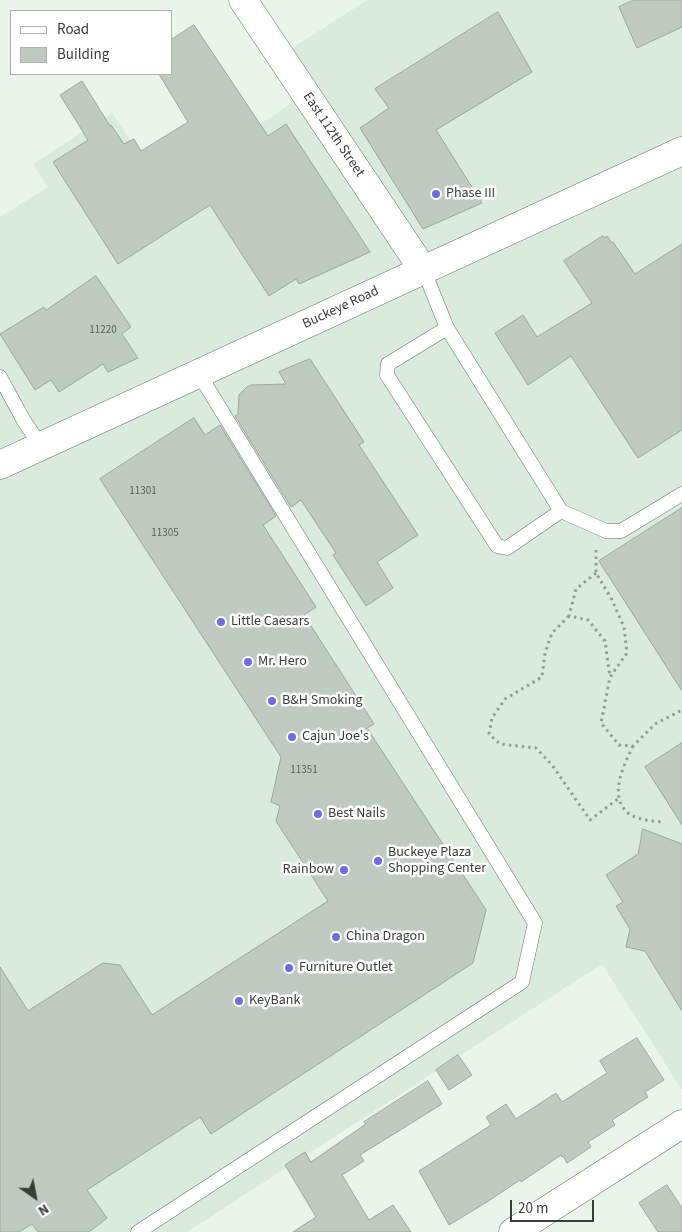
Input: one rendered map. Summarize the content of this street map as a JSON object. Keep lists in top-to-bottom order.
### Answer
{
  "streets": {
    "street": ["East 112th Street", "Buckeye Road"]
  },
  "crossings": [
    ["East 112th Street", "Buckeye Road"]
  ],
  "places": [
    "Phase III",
    "Little Caesars",
    "Mr. Hero",
    "B&H Smoking",
    "Cajun Joe's",
    "Best Nails",
    "Buckeye Plaza Shopping Center",
    "Rainbow",
    "China Dragon",
    "Furniture Outlet",
    "KeyBank"
  ],
  "house_numbers": [
    "11220",
    "11301",
    "11305",
    "11351"
  ],
  "legend": ["Road", "Building"],
  "scale_bar": "20 m",
  "north": "bottom right"
}
